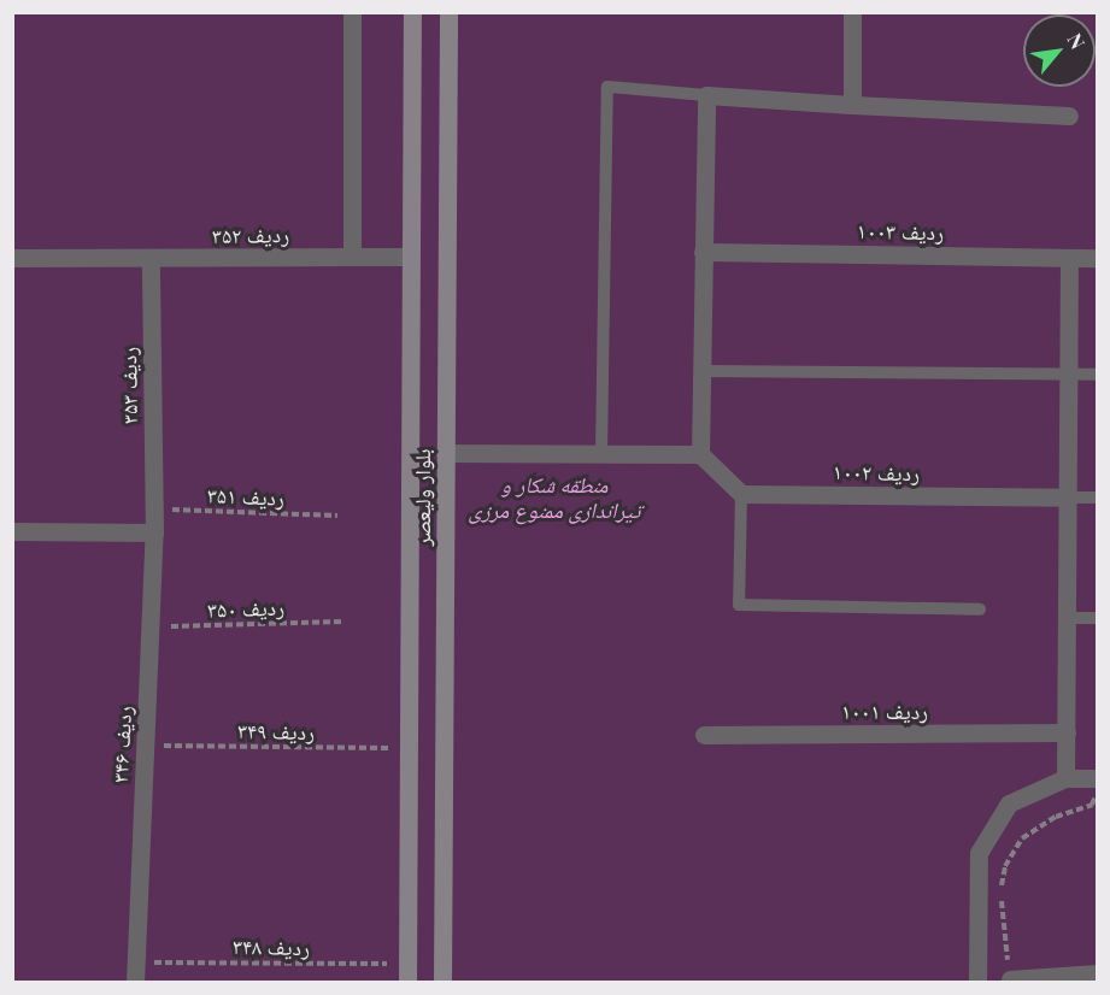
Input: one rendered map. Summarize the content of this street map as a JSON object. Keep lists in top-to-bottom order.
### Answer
{
  "streets": {
    "street": [
      "ردیف ۱۰۰۳",
      "ردیف ۳۵۲",
      "ردیف ۳۵۳",
      "ردیف ۱۰۰۲",
      "بلوار ولیعصر",
      "ردیف ۱۰۰۱",
      "ردیف ۳۴۶"
    ],
    "path": [
      "ردیف ۳۵۱",
      "ردیف ۳۵۰",
      "ردیف ۳۴۹",
      "ردیف ۳۴۸"
    ]
  },
  "crossings": [
    ["ردیف ۳۵۲", "ردیف ۳۵۳"],
    ["ردیف ۳۵۲", "بلوار ولیعصر"],
    ["ردیف ۳۵۳", "ردیف ۳۵۱"],
    ["ردیف ۳۵۳", "ردیف ۳۴۶"],
    ["ردیف ۳۵۱", "ردیف ۳۴۶"],
    ["بلوار ولیعصر", "ردیف ۳۴۹"],
    ["بلوار ولیعصر", "ردیف ۳۴۸"],
    ["ردیف ۳۵۰", "ردیف ۳۴۶"],
    ["ردیف ۳۴۹", "ردیف ۳۴۶"],
    ["ردیف ۳۴۶", "ردیف ۳۴۸"]
  ],
  "parks": ["منطقه شکار و تیراندازی ممنوع مرزی"],
  "north": "top right"
}
